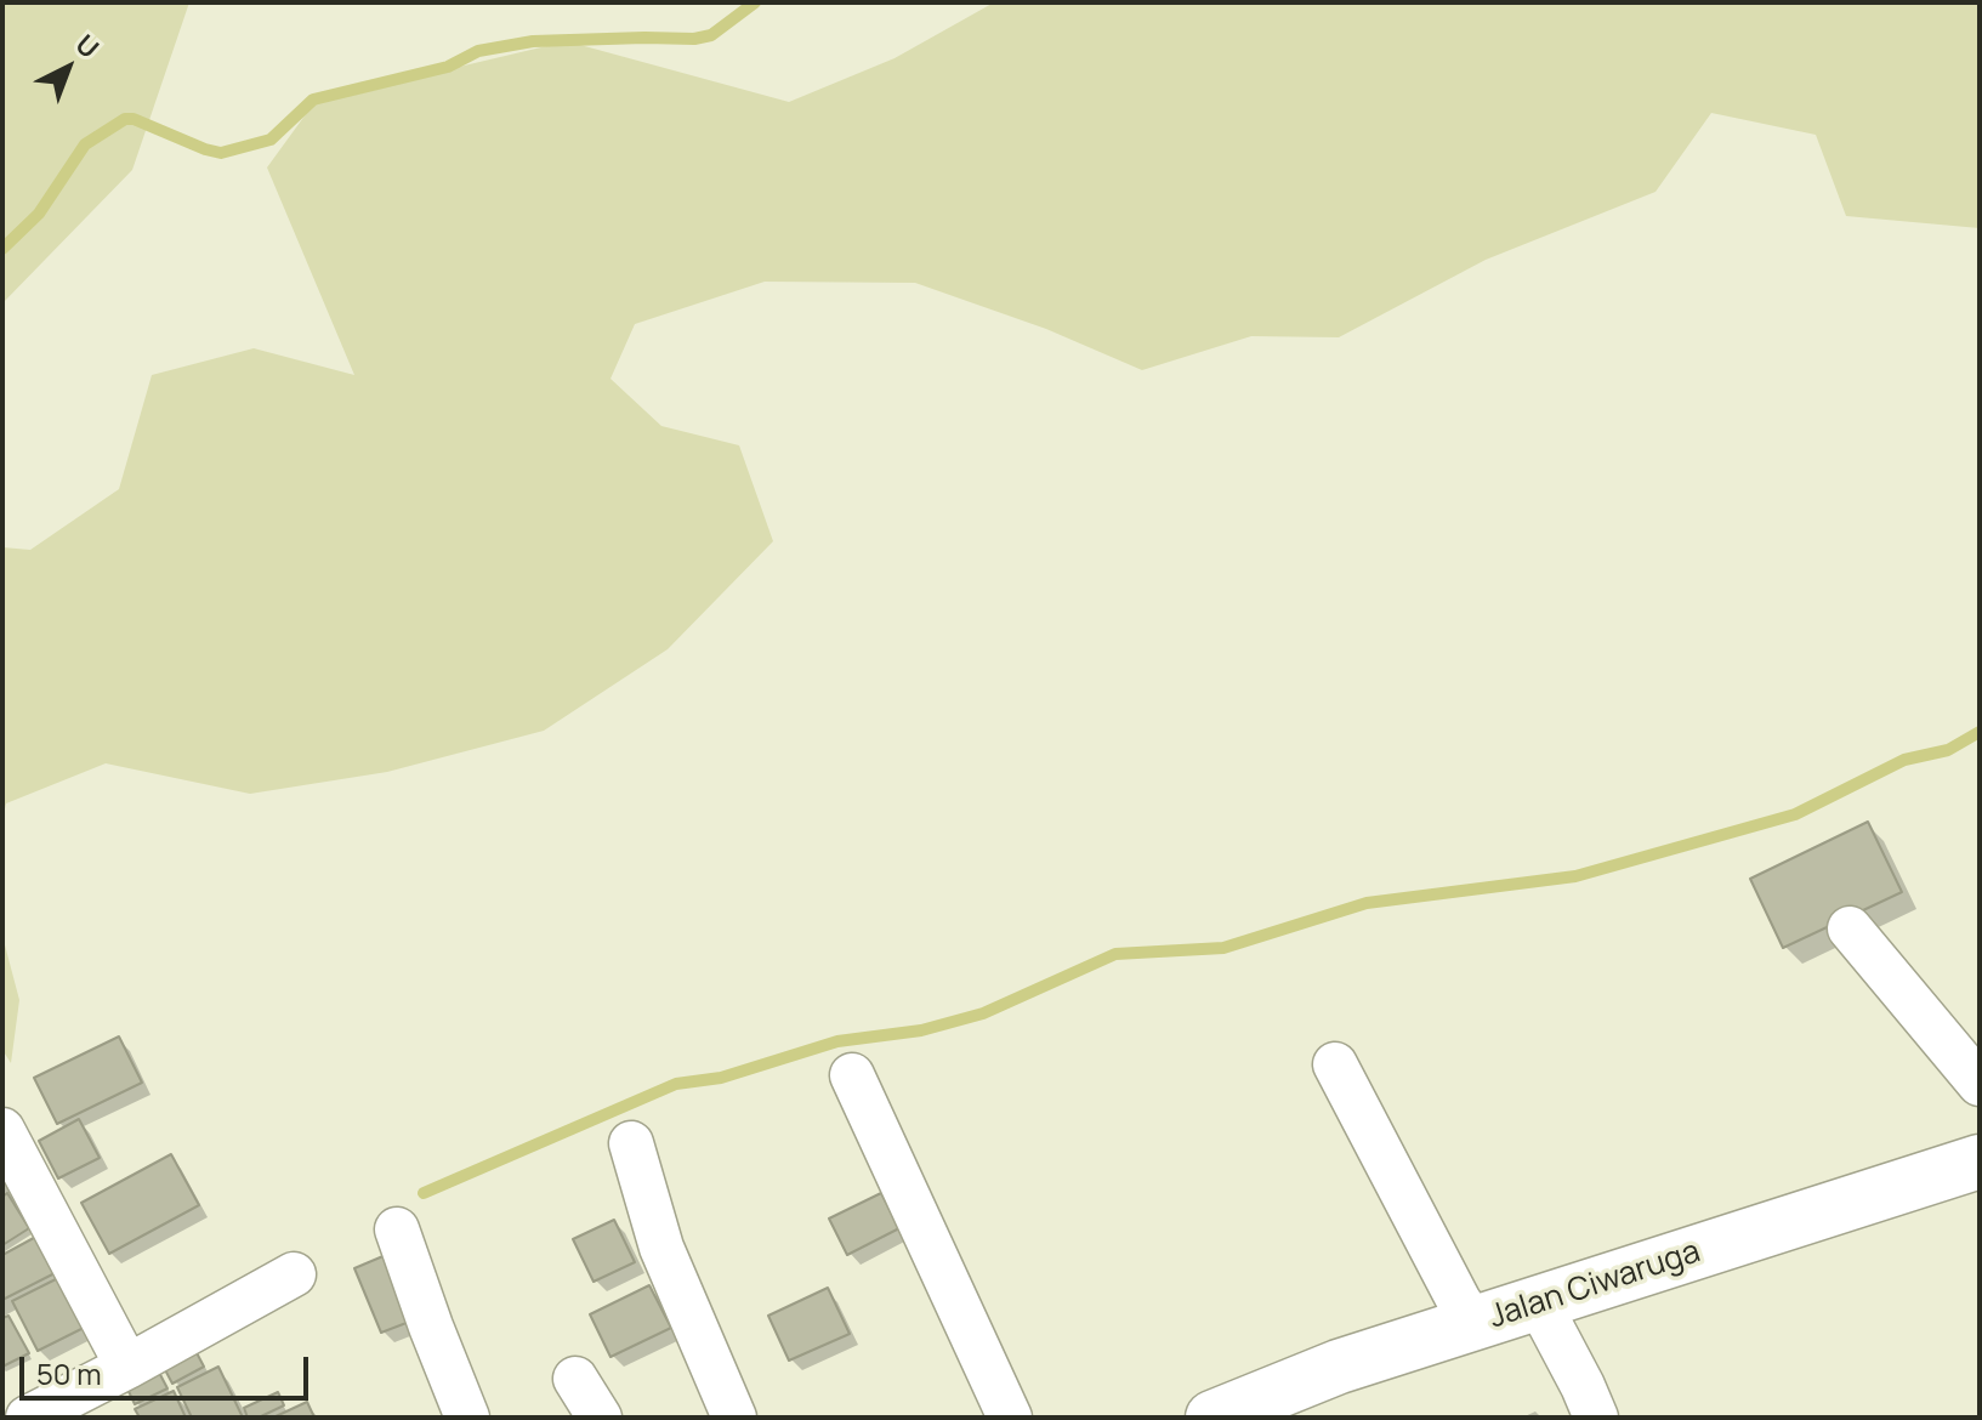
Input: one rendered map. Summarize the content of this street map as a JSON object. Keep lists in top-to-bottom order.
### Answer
{
  "streets": {
    "street": ["Jalan Ciwaruga"]
  },
  "scale_bar": "50 m",
  "north": "top right"
}
